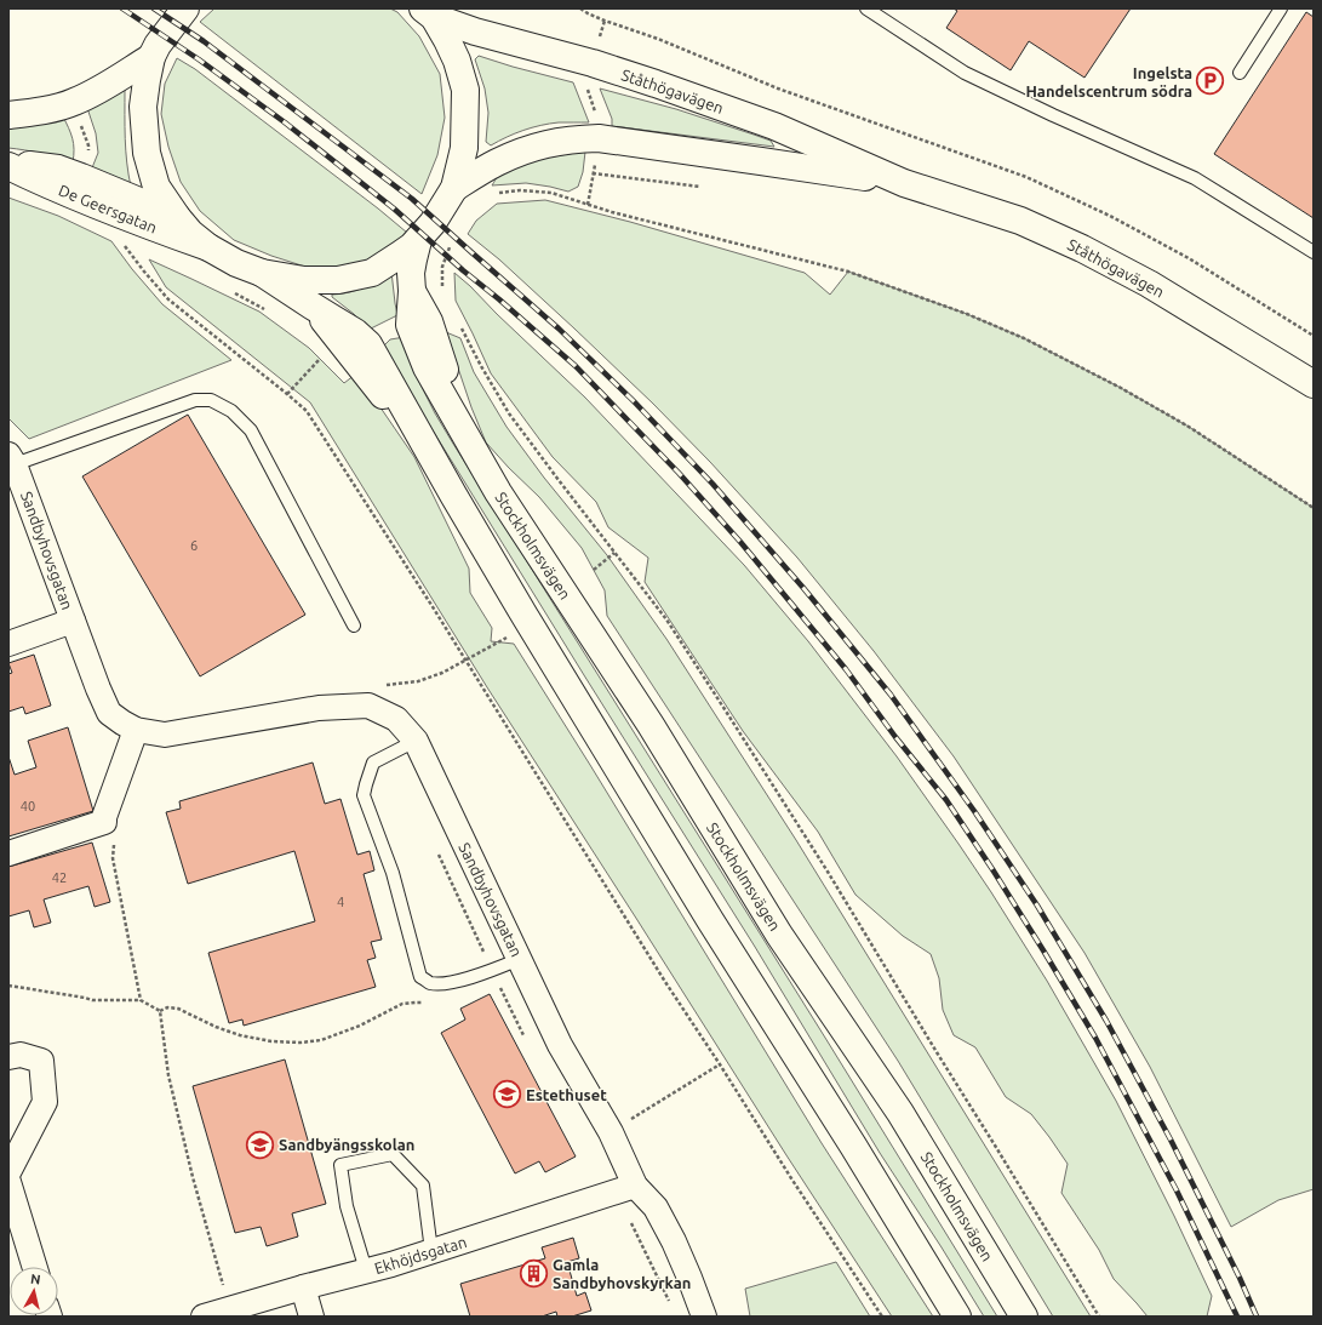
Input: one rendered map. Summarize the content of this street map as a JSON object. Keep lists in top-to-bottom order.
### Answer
{
  "streets": {
    "main road": ["Ståthögavägen", "De Geersgatan", "Stockholmsvägen"],
    "street": ["Sandbyhovsgatan", "Ekhöjdsgatan"]
  },
  "crossings": [
    ["Sandbyhovsgatan", "Ekhöjdsgatan"]
  ],
  "places": {
    "parking": ["Ingelsta Handelscentrum södra"],
    "school or university": ["Estethuset", "Sandbyängsskolan"],
    "building": ["Gamla Sandbyhovskyrkan"]
  },
  "house_numbers": [
    "6",
    "40",
    "42",
    "4"
  ],
  "north": "top"
}
